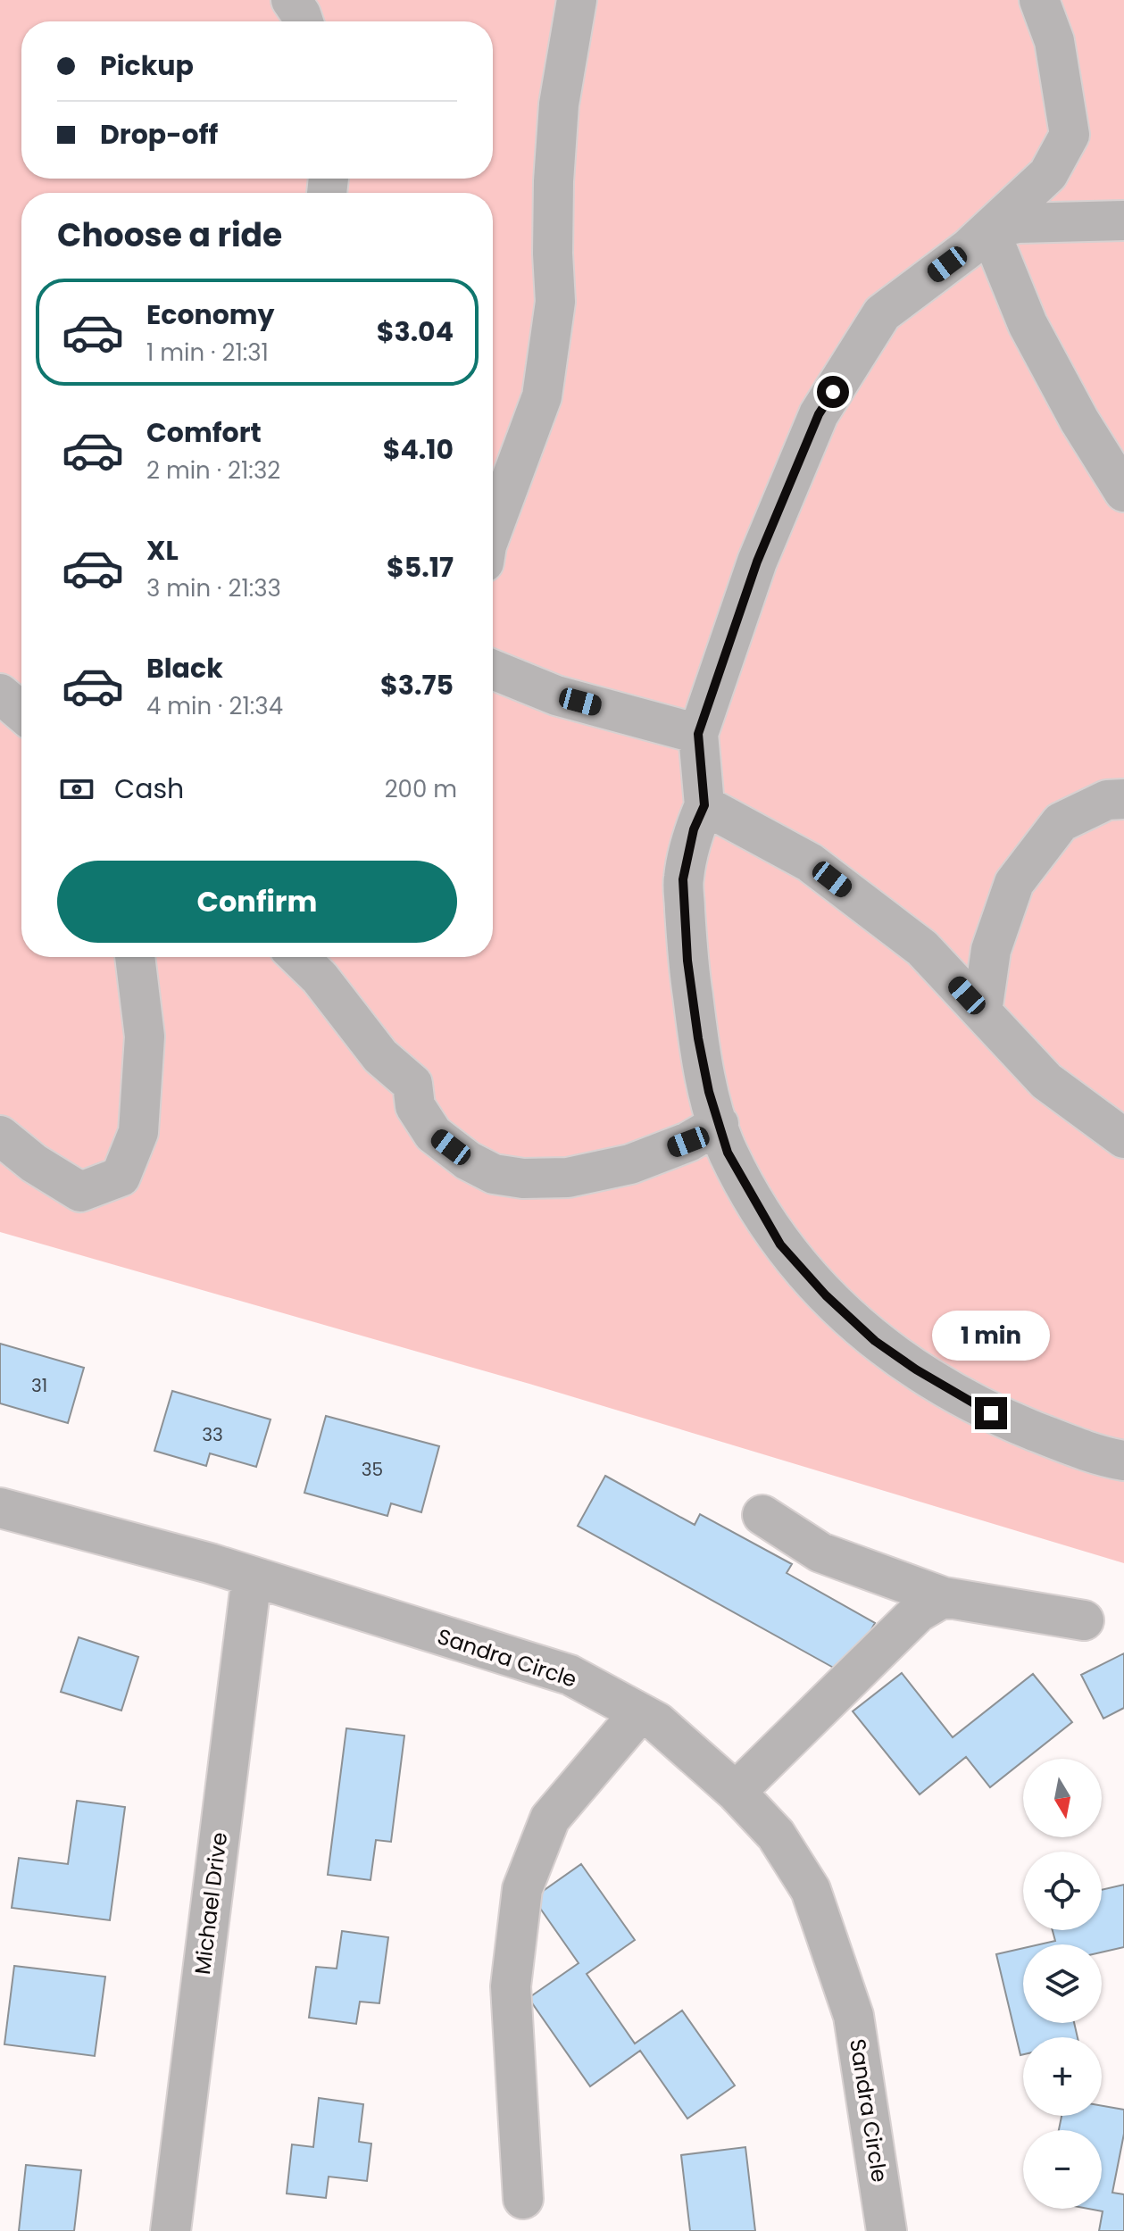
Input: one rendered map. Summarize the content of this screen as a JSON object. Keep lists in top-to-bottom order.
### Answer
{
  "streets": {
    "street": ["Sandra Circle", "Michael Drive"]
  },
  "crossings": [
    ["Sandra Circle", "Michael Drive"]
  ],
  "house_numbers": ["31", "33", "35"],
  "north": "bottom",
  "page": {
    "banner": ["Pickup", "Drop-off"],
    "heading": "Choose a ride",
    "list": [
      {
        "name": "Economy",
        "note": "1 min · 21:31",
        "value": "$3.04"
      },
      {
        "name": "Comfort",
        "note": "2 min · 21:32",
        "value": "$4.10"
      },
      {
        "name": "XL",
        "note": "3 min · 21:33",
        "value": "$5.17"
      },
      {
        "name": "Black",
        "note": "4 min · 21:34",
        "value": "$3.75"
      }
    ],
    "pay": ["Cash", "200 m"],
    "buttons": "Confirm",
    "bubble": "1 min",
    "map_buttons": ["+", "−"]
  }
}
